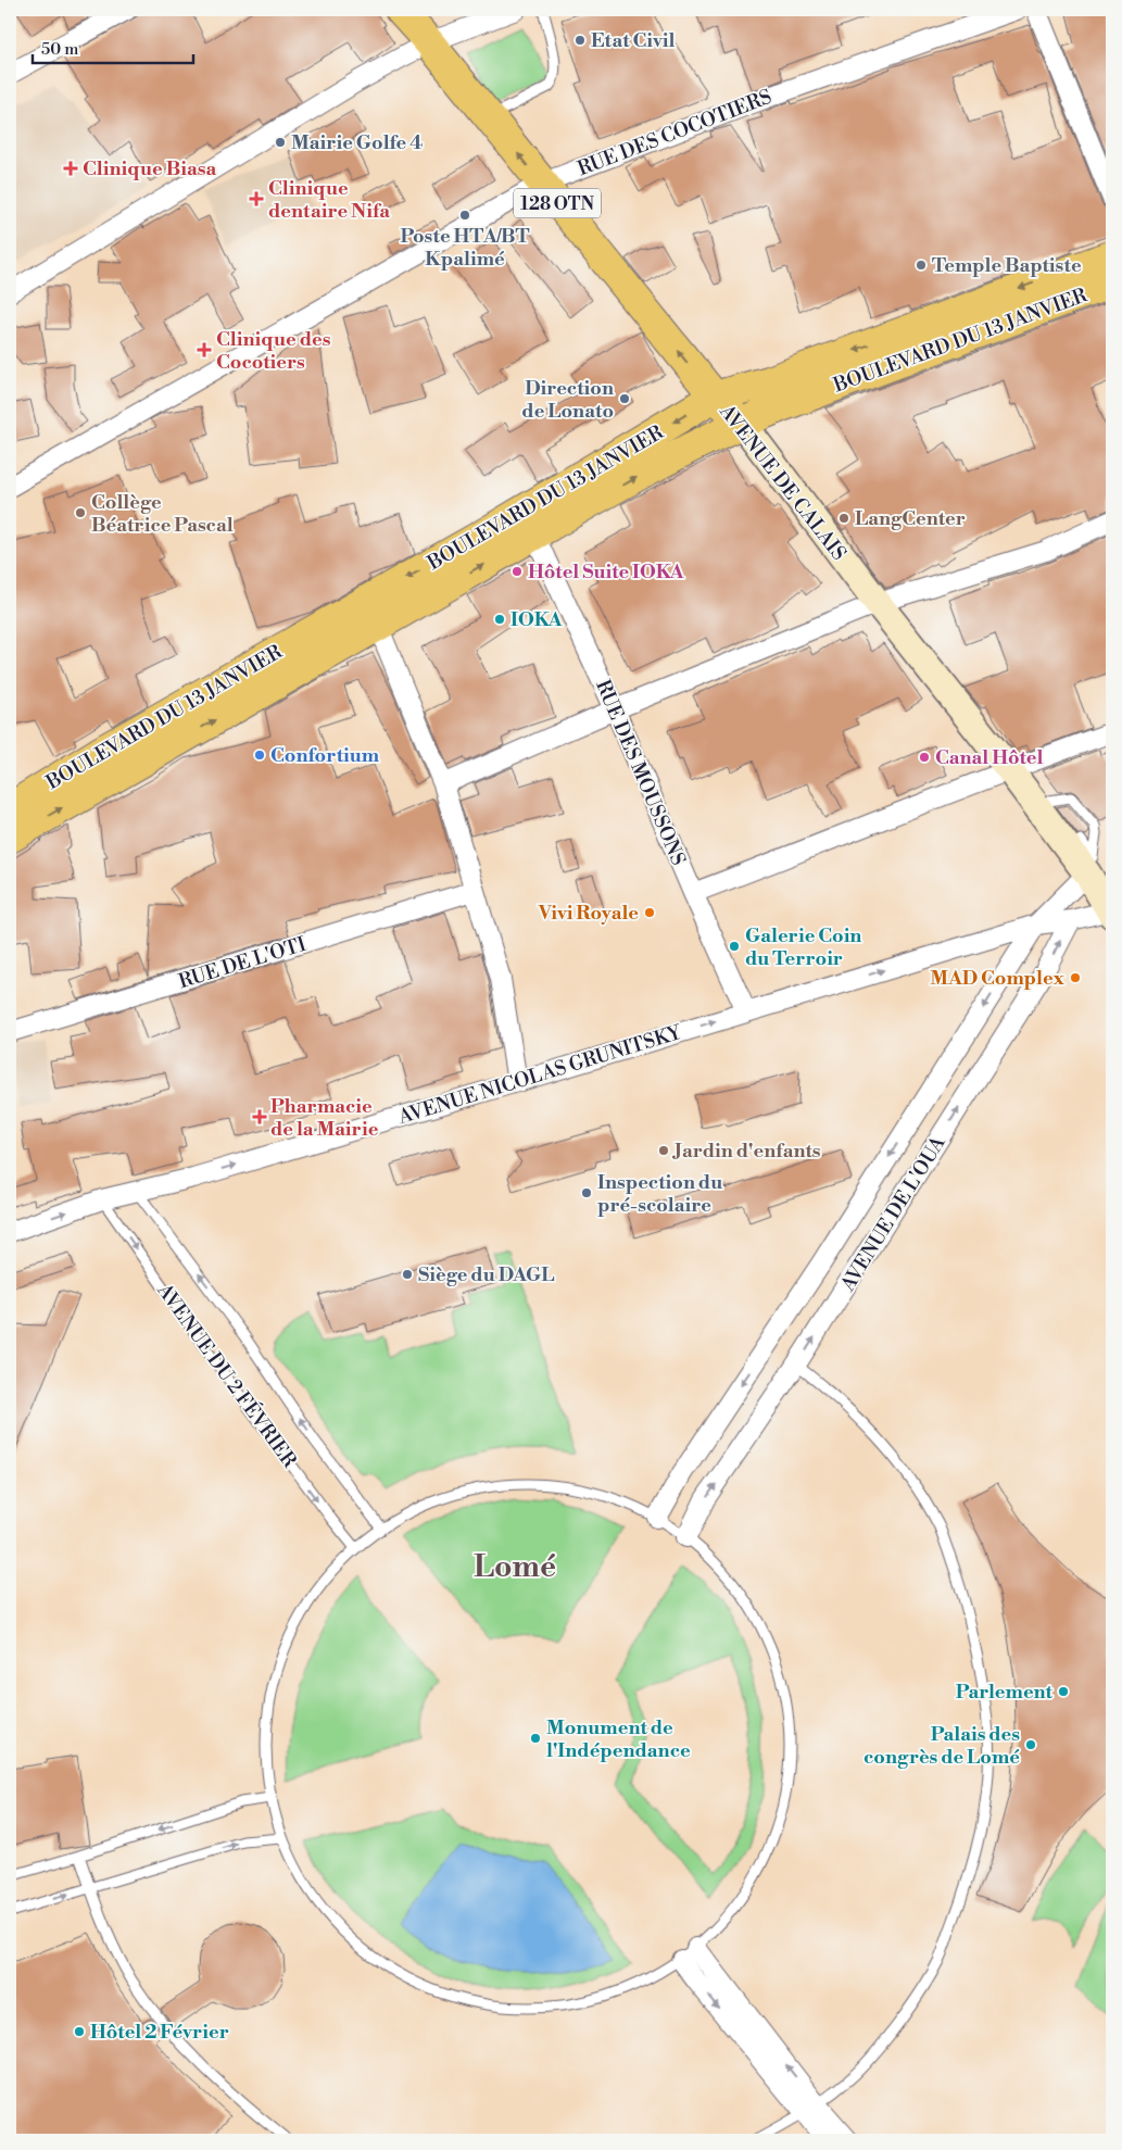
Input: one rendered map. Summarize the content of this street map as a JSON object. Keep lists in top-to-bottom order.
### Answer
{
  "streets": {
    "highway": ["128 OTN", "BOULEVARD DU 13 JANVIER", "AVENUE DE CALAIS"],
    "street": [
      "RUE DES COCOTIERS",
      "RUE DES MOUSSONS",
      "RUE DE L'OTI",
      "AVENUE NICOLAS GRUNITSKY",
      "AVENUE DE L'OUA"
    ],
    "lane": ["AVENUE DU 2 FÉVRIER"]
  },
  "crossings": [
    ["RUE DES COCOTIERS", "AVENUE DE CALAIS"],
    ["BOULEVARD DU 13 JANVIER", "AVENUE DE CALAIS"],
    ["BOULEVARD DU 13 JANVIER", "RUE DES MOUSSONS"],
    ["RUE DES MOUSSONS", "AVENUE NICOLAS GRUNITSKY"],
    ["AVENUE NICOLAS GRUNITSKY", "AVENUE DE L'OUA"],
    ["AVENUE NICOLAS GRUNITSKY", "AVENUE DU 2 FÉVRIER"]
  ],
  "districts": ["Lomé"],
  "places": {
    "other": [
      "Etat Civil",
      "Mairie Golfe 4",
      "Poste HTA/BT Kpalimé",
      "Temple Baptiste",
      "Direction de Lonato",
      "Collège Béatrice Pascal",
      "LangCenter",
      "Hôtel Suite IOKA",
      "IOKA",
      "Confortium",
      "Canal Hôtel",
      "Vivi Royale",
      "Galerie Coin du Terroir",
      "MAD Complex",
      "Jardin d'enfants",
      "Inspection du pré-scolaire",
      "Siège du DAGL",
      "Parlement",
      "Monument de l'Indépendance",
      "Palais des congrès de Lomé",
      "Hôtel 2 Février"
    ],
    "health": [
      "Clinique Biasa",
      "Clinique dentaire Nifa",
      "Clinique des Cocotiers",
      "Pharmacie de la Mairie"
    ]
  },
  "scale_bar": "50 m"
}
